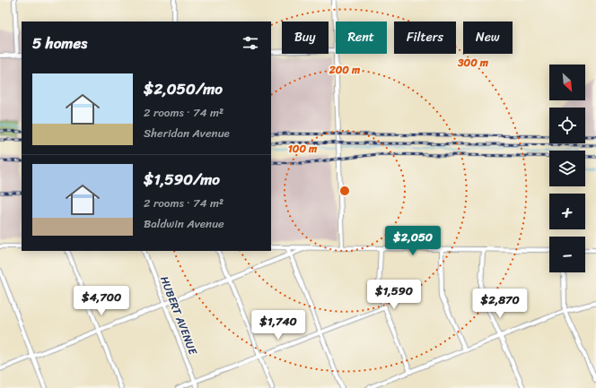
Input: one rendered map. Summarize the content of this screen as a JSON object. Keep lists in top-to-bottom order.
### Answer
{
  "streets": {
    "street": ["HUBERT AVENUE"]
  },
  "north": "bottom right",
  "page": {
    "chip": [
      "Buy",
      "Rent",
      "Filters",
      "New"
    ],
    "heading": "5 homes",
    "map_buttons": ["+", "−"],
    "list": [
      {
        "name": "$2,050/mo",
        "note": "2 rooms · 74 m² · Sheridan Avenue"
      },
      {
        "name": "$1,590/mo",
        "note": "2 rooms · 74 m² · Baldwin Avenue"
      }
    ],
    "price": [
      "$2,050",
      "$1,590",
      "$4,700",
      "$2,870",
      "$1,740"
    ]
  },
  "rings": ["300 m", "200 m", "100 m"]
}
